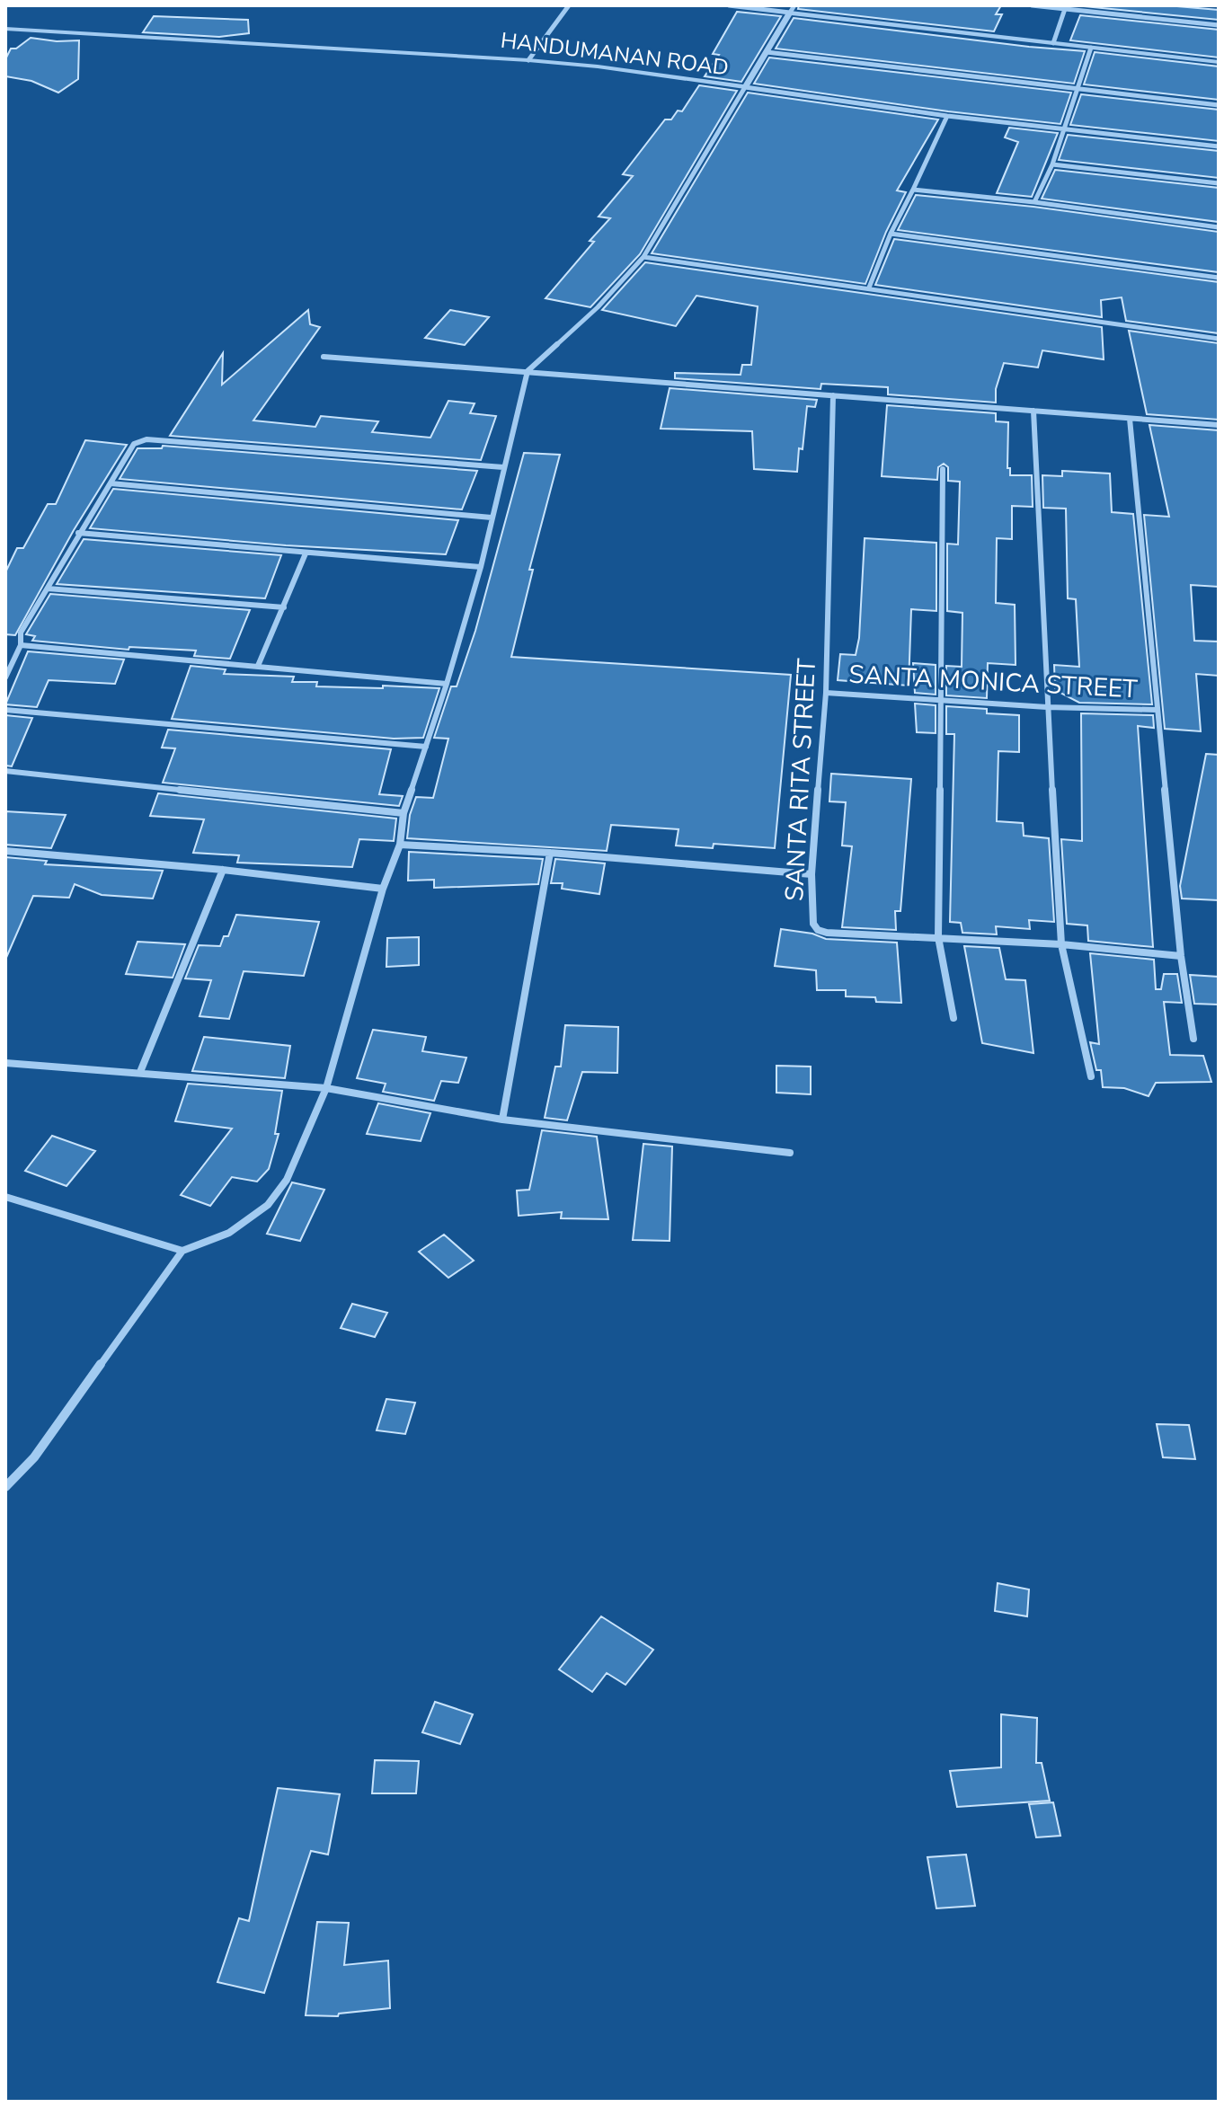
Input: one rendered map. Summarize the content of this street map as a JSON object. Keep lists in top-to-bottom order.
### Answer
{
  "streets": {
    "street": ["HANDUMANAN ROAD", "SANTA MONICA STREET", "SANTA RITA STREET"]
  },
  "crossings": [
    ["SANTA MONICA STREET", "SANTA RITA STREET"]
  ]
}
